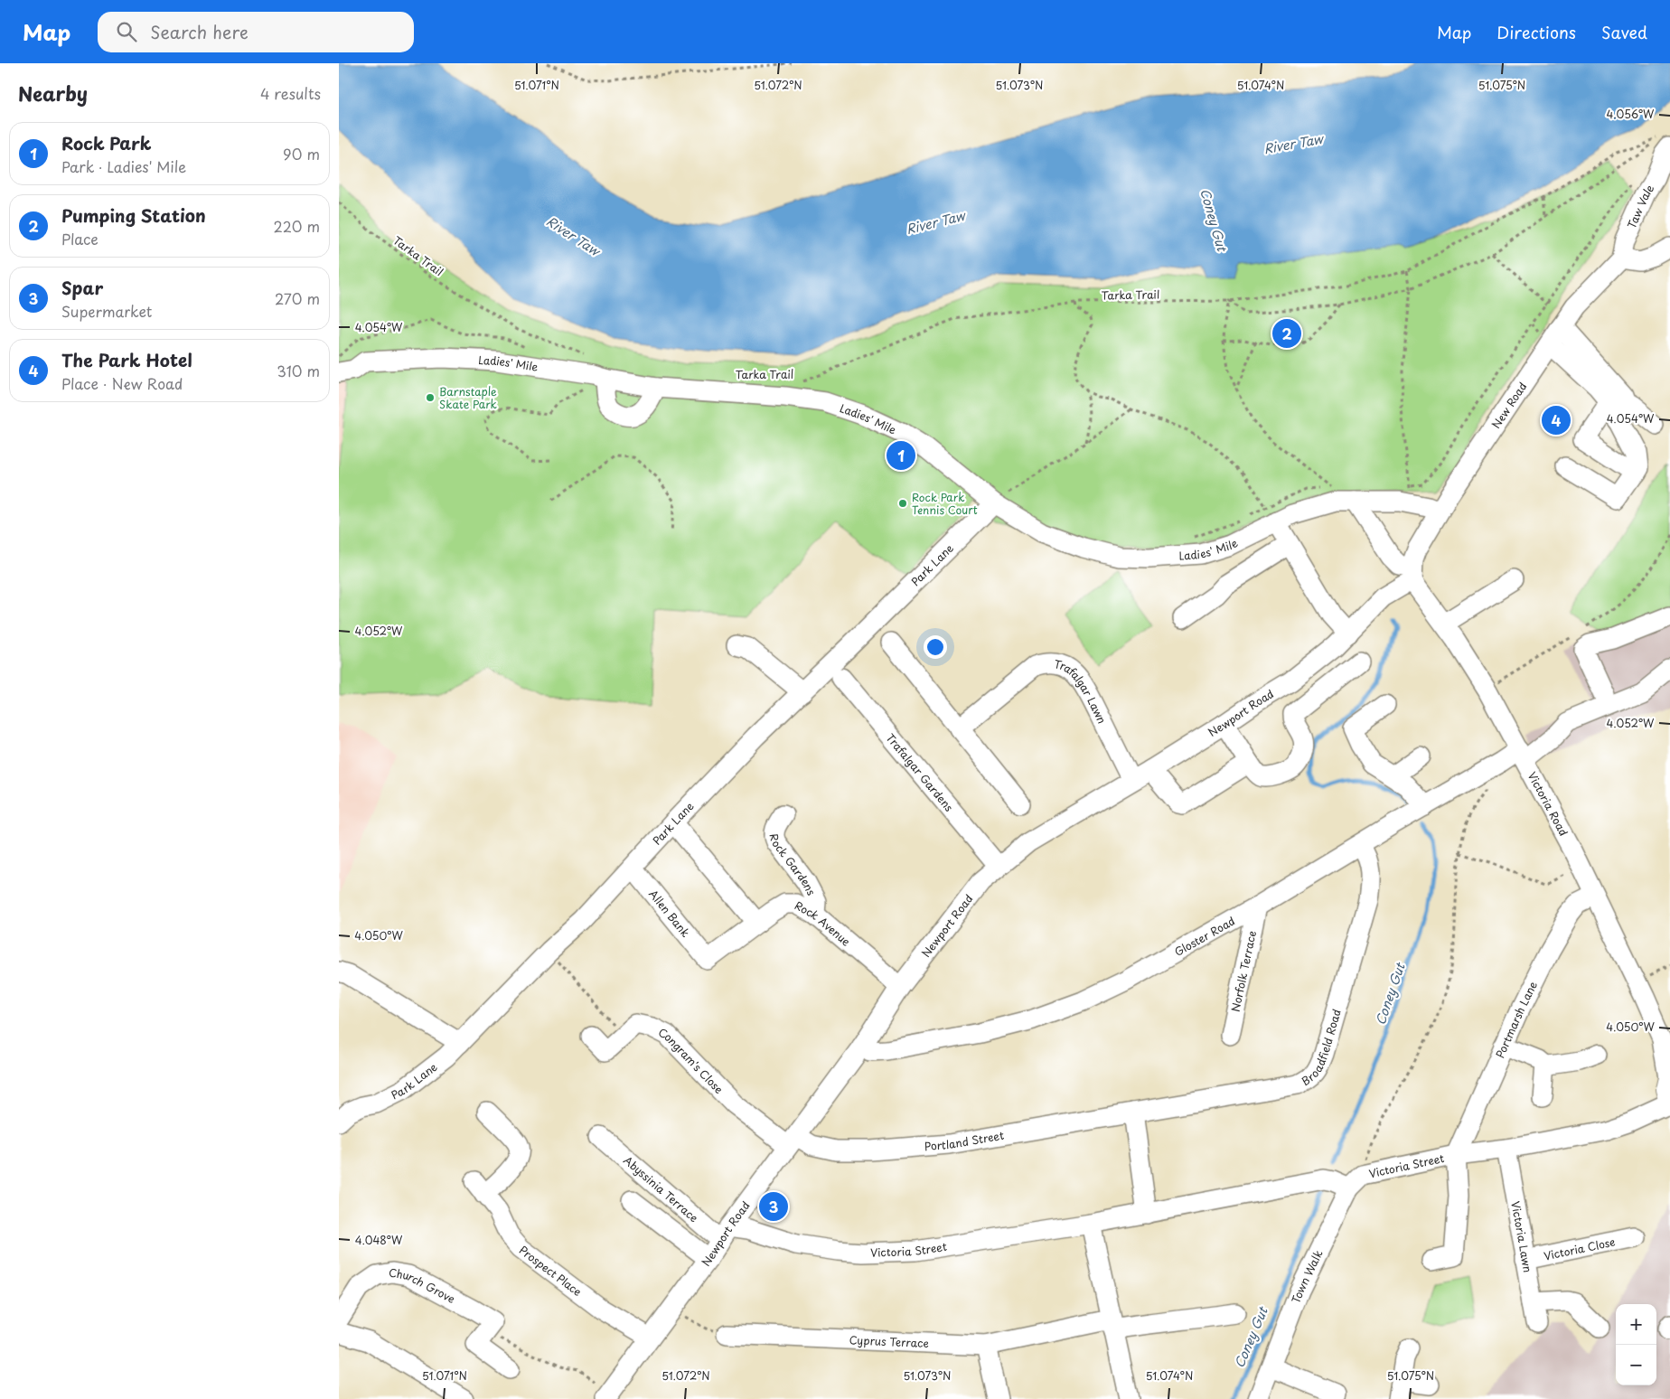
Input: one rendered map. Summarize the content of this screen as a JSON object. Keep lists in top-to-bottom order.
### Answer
{
  "streets": {
    "street": [
      "Taw Vale",
      "Ladies' Mile",
      "New Road",
      "Park Lane",
      "Trafalgar Lawn",
      "Newport Road",
      "Trafalgar Gardens",
      "Victoria Road",
      "Rock Gardens",
      "Allen Bank",
      "Rock Avenue",
      "Gloster Road",
      "Norfolk Terrace",
      "Portmarsh Lane",
      "Broadfield Road",
      "Congram's Close",
      "Portland Street",
      "Victoria Street",
      "Abyssinia Terrace",
      "Victoria Lawn",
      "Victoria Close",
      "Prospect Place",
      "Town Walk",
      "Church Grove",
      "Cyprus Terrace"
    ],
    "path": ["Tarka Trail"]
  },
  "crossings": [
    ["Taw Vale", "Tarka Trail"],
    ["Taw Vale", "New Road"],
    ["Tarka Trail", "Ladies' Mile"],
    ["Ladies' Mile", "New Road"],
    ["Ladies' Mile", "Park Lane"],
    ["New Road", "Newport Road"],
    ["New Road", "Victoria Road"],
    ["Park Lane", "Allen Bank"],
    ["Trafalgar Lawn", "Newport Road"],
    ["Newport Road", "Trafalgar Gardens"],
    ["Newport Road", "Victoria Road"],
    ["Newport Road", "Rock Avenue"],
    ["Newport Road", "Gloster Road"],
    ["Newport Road", "Congram's Close"],
    ["Newport Road", "Portland Street"],
    ["Newport Road", "Victoria Street"],
    ["Newport Road", "Abyssinia Terrace"],
    ["Newport Road", "Prospect Place"],
    ["Victoria Road", "Gloster Road"],
    ["Victoria Road", "Portmarsh Lane"],
    ["Victoria Road", "Victoria Street"],
    ["Rock Gardens", "Rock Avenue"],
    ["Allen Bank", "Rock Avenue"],
    ["Gloster Road", "Norfolk Terrace"],
    ["Gloster Road", "Broadfield Road"],
    ["Portmarsh Lane", "Victoria Street"],
    ["Broadfield Road", "Portland Street"],
    ["Congram's Close", "Portland Street"],
    ["Victoria Street", "Abyssinia Terrace"],
    ["Victoria Street", "Victoria Lawn"],
    ["Victoria Street", "Town Walk"],
    ["Victoria Lawn", "Victoria Close"]
  ],
  "water": ["River Taw", "Coney Gut"],
  "places": ["Barnstaple Skate Park", "Rock Park Tennis Court"],
  "page": {
    "header": "Map",
    "search": "Search here",
    "nav": ["Map", "Directions", "Saved"],
    "heading": ["Nearby", "4 results"],
    "list": [
      {
        "mark": "1",
        "name": "Rock Park",
        "note": "Park · Ladies' Mile",
        "value": "90 m"
      },
      {
        "mark": "2",
        "name": "Pumping Station",
        "note": "Place",
        "value": "220 m"
      },
      {
        "mark": "3",
        "name": "Spar",
        "note": "Supermarket",
        "value": "270 m"
      },
      {
        "mark": "4",
        "name": "The Park Hotel",
        "note": "Place · New Road",
        "value": "310 m"
      }
    ],
    "pins": [
      "2",
      "4",
      "1",
      "3"
    ],
    "map_buttons": ["+", "−"]
  },
  "coordinates": [
    "51.071°N",
    "51.072°N",
    "51.073°N",
    "51.074°N",
    "51.075°N",
    "4.056°W",
    "4.054°W",
    "4.052°W",
    "4.050°W",
    "4.048°W"
  ]
}
